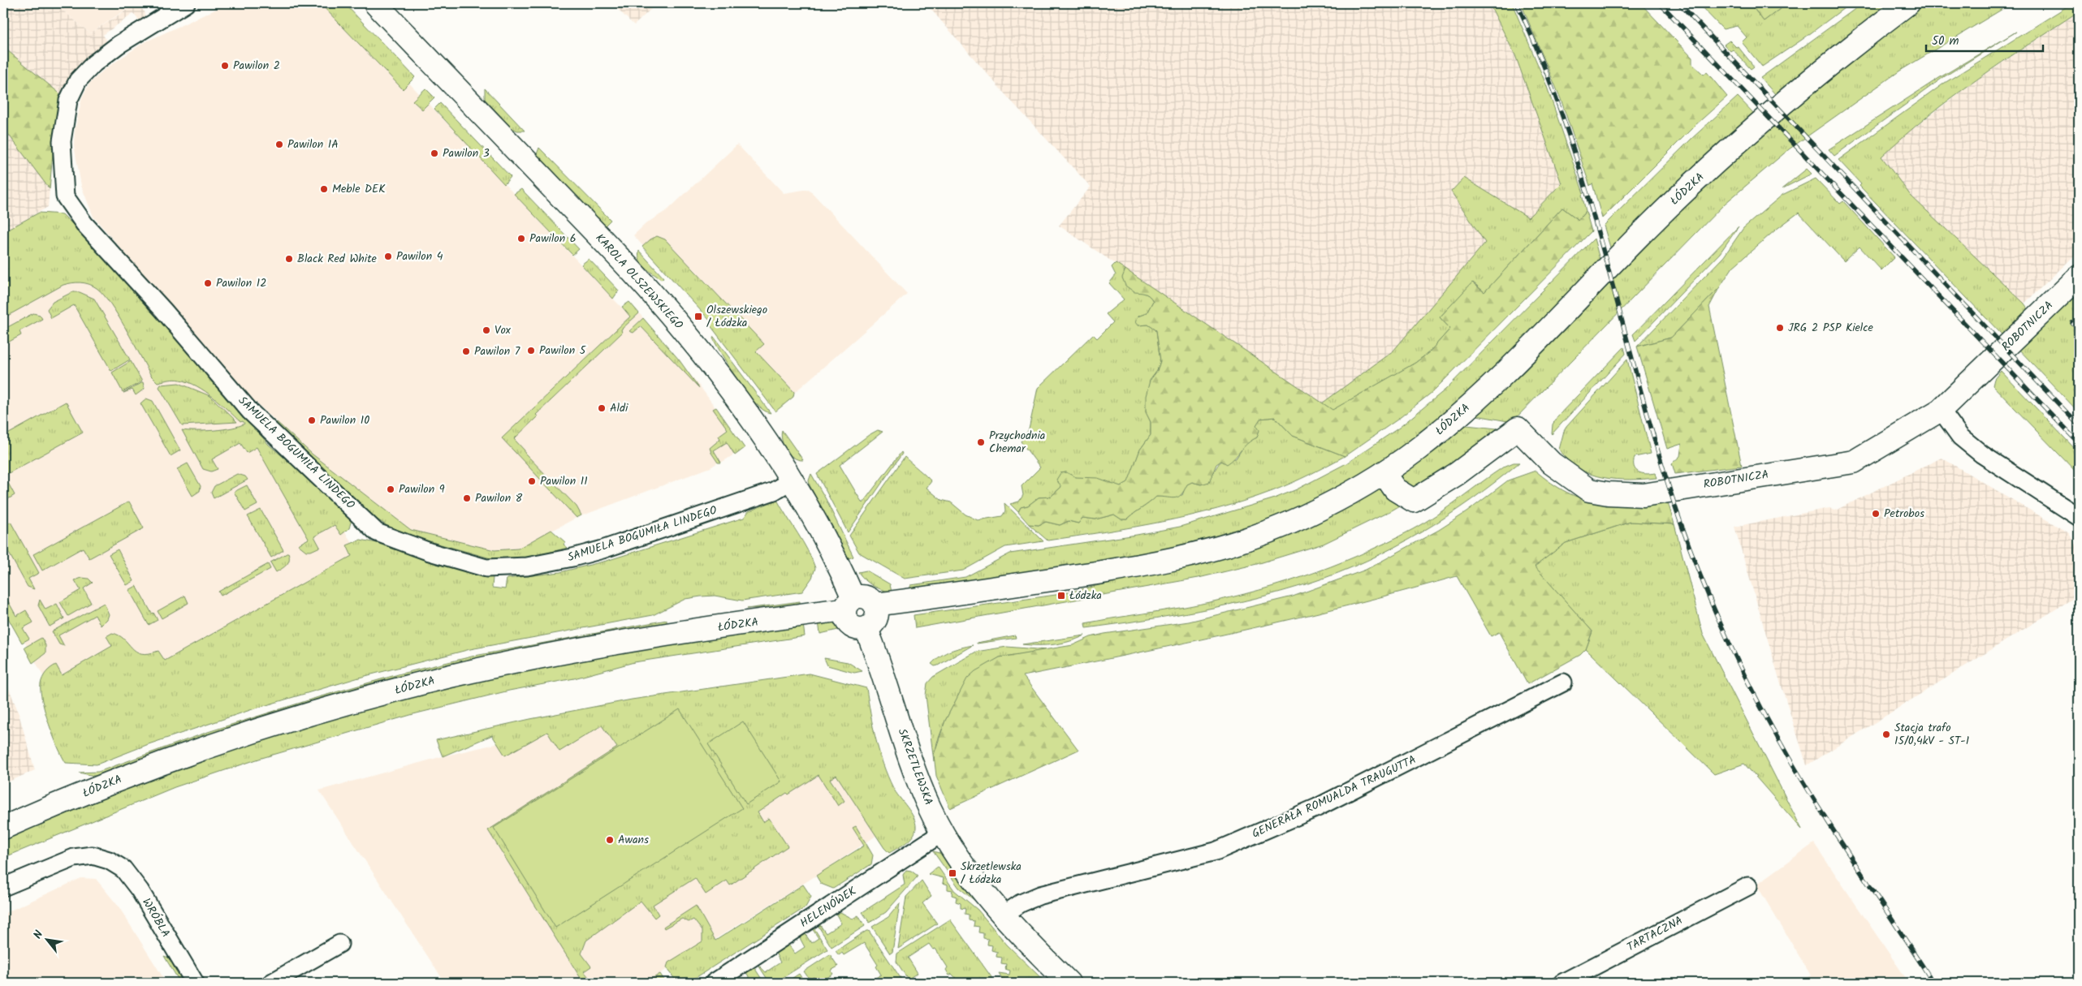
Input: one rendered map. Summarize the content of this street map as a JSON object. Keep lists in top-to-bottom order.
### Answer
{
  "streets": {
    "main road": [
      "ŁÓDZKA",
      "KAROLA OLSZEWSKIEGO",
      "ROBOTNICZA",
      "SKRZETLEWSKA"
    ],
    "street": [
      "SAMUELA BOGUMIŁA LINDEGO",
      "GENERAŁA ROMUALDA TRAUGUTTA",
      "HELENÓWEK",
      "WRÓBLA",
      "TARTACZNA"
    ]
  },
  "crossings": [
    ["ŁÓDZKA", "KAROLA OLSZEWSKIEGO"],
    ["ŁÓDZKA", "ROBOTNICZA"],
    ["ŁÓDZKA", "SKRZETLEWSKA"],
    ["KAROLA OLSZEWSKIEGO", "SAMUELA BOGUMIŁA LINDEGO"],
    ["KAROLA OLSZEWSKIEGO", "SKRZETLEWSKA"],
    ["SKRZETLEWSKA", "GENERAŁA ROMUALDA TRAUGUTTA"],
    ["SKRZETLEWSKA", "HELENÓWEK"]
  ],
  "places": {
    "other": [
      "Pawilon 2",
      "Pawilon 1A",
      "Pawilon 3",
      "Meble DEK",
      "Pawilon 6",
      "Pawilon 4",
      "Black Red White",
      "Pawilon 12",
      "JRG 2 PSP Kielce",
      "Vox",
      "Pawilon 5",
      "Pawilon 7",
      "Aldi",
      "Pawilon 10",
      "Przychodnia Chemar",
      "Pawilon 11",
      "Pawilon 9",
      "Pawilon 8",
      "Petrobos",
      "Stacja trafo 15/0,4kV - ST-1",
      "Awans"
    ],
    "transit": ["Olszewskiego / Łódzka", "Łódzka", "Skrzetlewska / Łódzka"]
  },
  "scale_bar": "50 m",
  "north": "top left"
}
